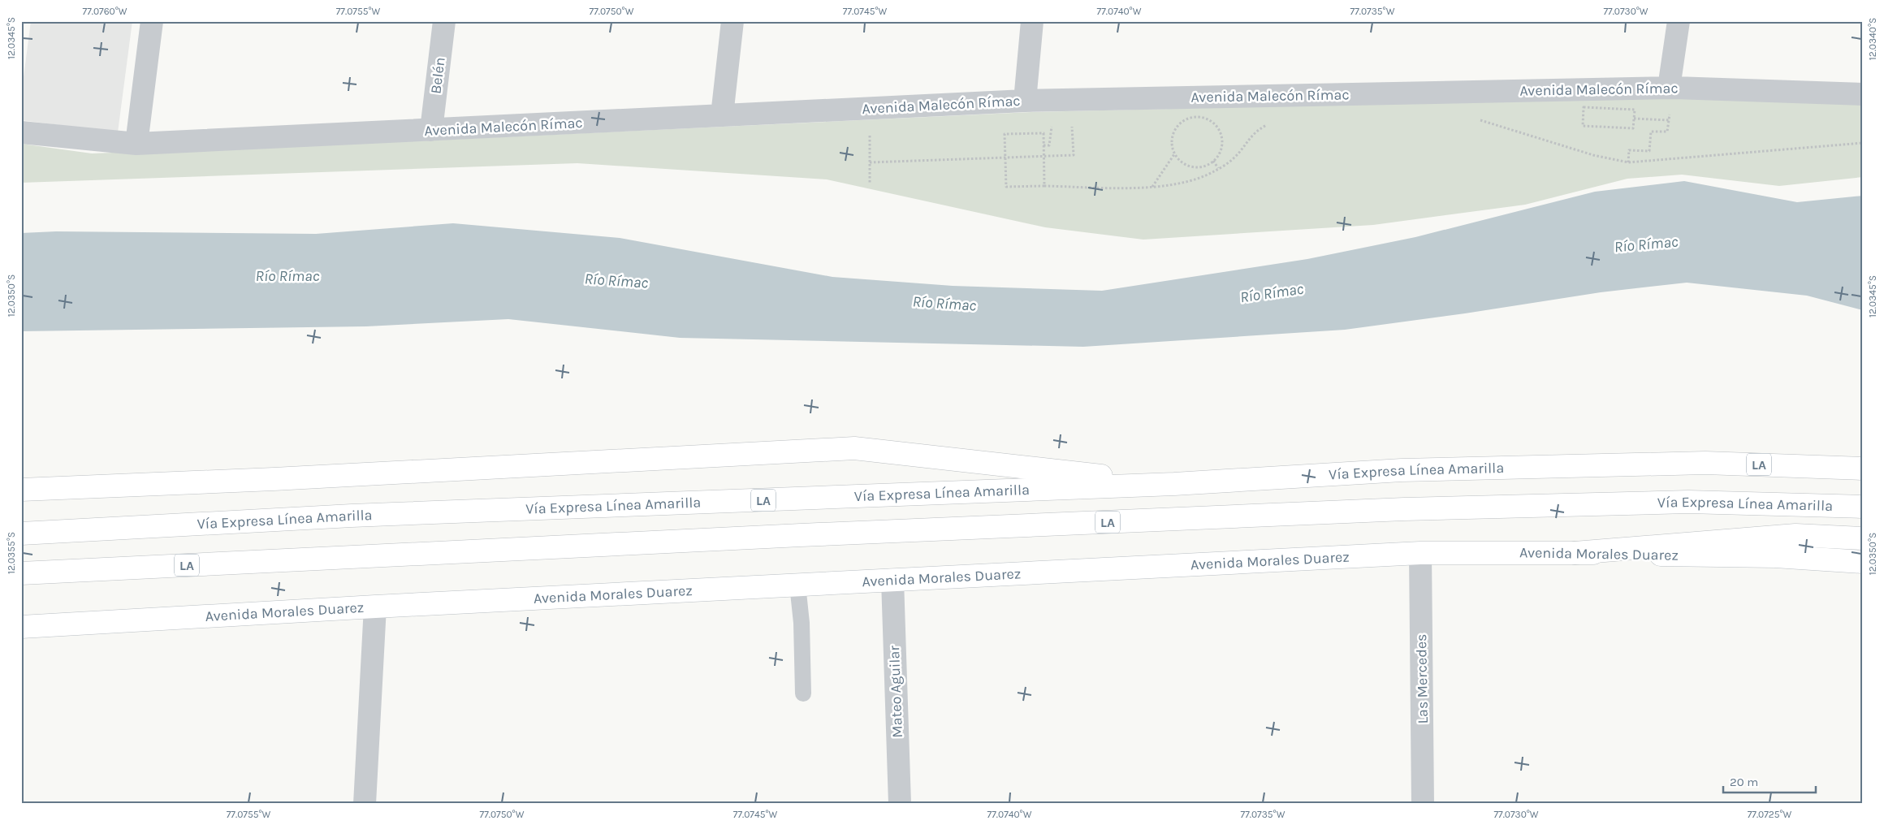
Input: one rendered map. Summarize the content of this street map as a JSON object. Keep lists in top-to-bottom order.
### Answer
{
  "streets": {
    "main road": ["LA", "Vía Expresa Línea Amarilla", "Avenida Morales Duarez"],
    "street": [
      "Belén",
      "Avenida Malecón Rímac",
      "Las Mercedes",
      "Mateo Aguilar"
    ]
  },
  "crossings": [
    ["Belén", "Avenida Malecón Rímac"],
    ["Avenida Morales Duarez", "Las Mercedes"],
    ["Avenida Morales Duarez", "Mateo Aguilar"]
  ],
  "water": ["Río Rímac"],
  "scale_bar": "20 m",
  "coordinates": [
    "77.0760°W",
    "77.0755°W",
    "77.0750°W",
    "77.0745°W",
    "77.0740°W",
    "77.0735°W",
    "77.0730°W",
    "12.0345°S",
    "12.0340°S",
    "12.0350°S",
    "12.0355°S",
    "77.0725°W"
  ]
}
